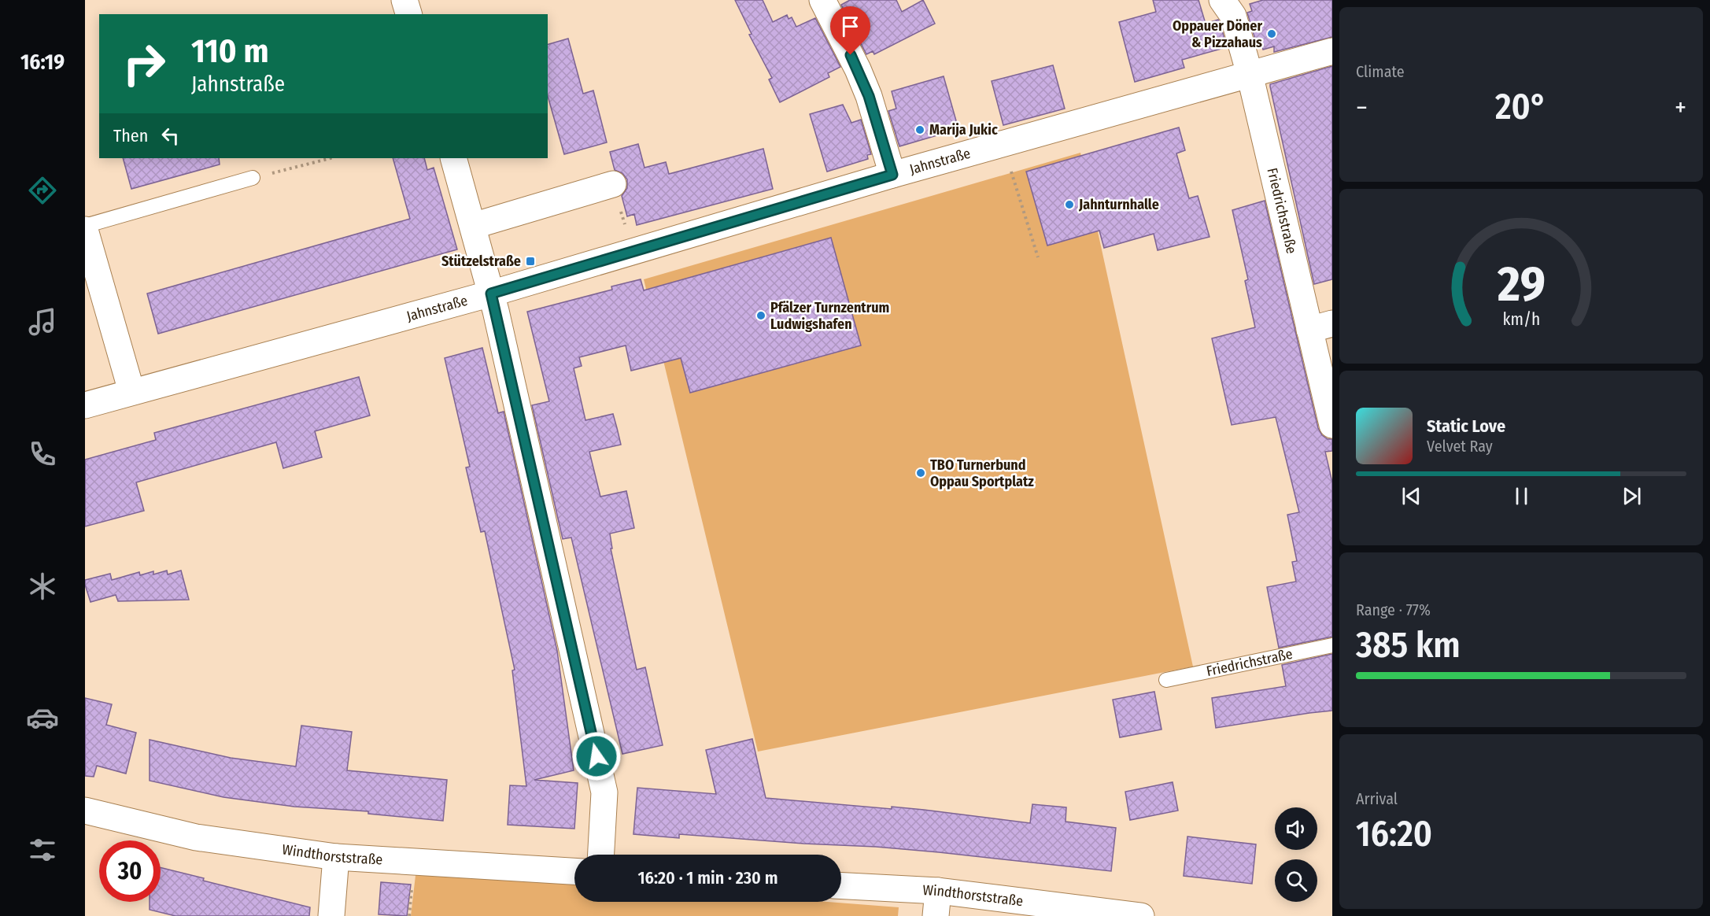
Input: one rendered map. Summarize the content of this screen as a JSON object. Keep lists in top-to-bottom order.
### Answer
{
  "streets": {
    "street": ["Jahnstraße", "Friedrichstraße", "Windthorststraße"]
  },
  "crossings": [
    ["Jahnstraße", "Friedrichstraße"]
  ],
  "places": {
    "other": [
      "Oppauer Döner & Pizzahaus",
      "Marija Jukic",
      "Jahnturnhalle",
      "Pfälzer Turnzentrum Ludwigshafen",
      "TBO Turnerbund Oppau Sportplatz"
    ],
    "transit": ["Stützelstraße"]
  },
  "page": {
    "tabs": "16:19",
    "tile": [
      "Climate",
      ["Range · 77%", "385 km"],
      ["Arrival", "16:20"]
    ],
    "turn": ["110 m", "Jahnstraße"],
    "heat": ["−", "20°", "+"],
    "then": "Then",
    "song": ["Static Love", "Velvet Ray"],
    "limit": "30",
    "trip": "16:20 · 1 min · 230 m",
    "gauge": ["29", "km/h"]
  }
}
